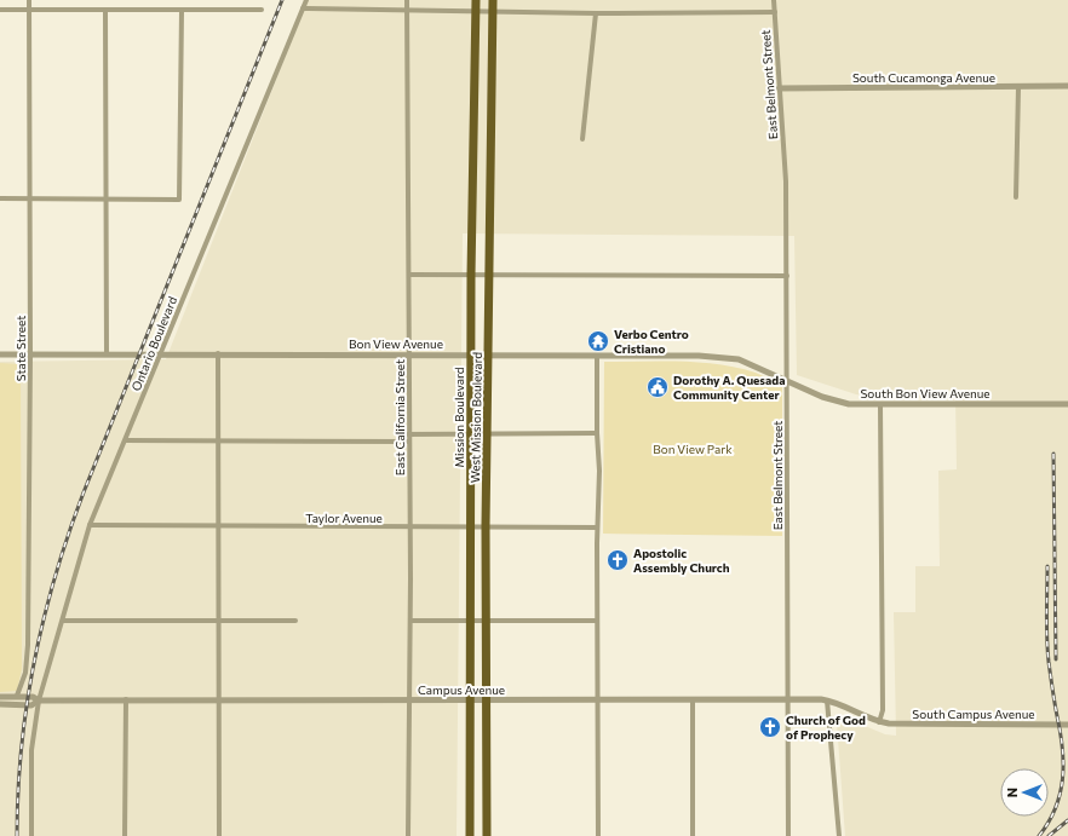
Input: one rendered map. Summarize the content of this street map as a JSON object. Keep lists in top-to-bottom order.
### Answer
{
  "streets": {
    "main road": ["Mission Boulevard", "West Mission Boulevard"],
    "street": [
      "South Cucamonga Avenue",
      "East Belmont Street",
      "Ontario Boulevard",
      "Bon View Avenue",
      "State Street",
      "South Bon View Avenue",
      "East California Street",
      "Taylor Avenue",
      "Campus Avenue",
      "South Campus Avenue"
    ]
  },
  "crossings": [
    ["South Cucamonga Avenue", "East Belmont Street"],
    ["East Belmont Street", "Bon View Avenue"],
    ["East Belmont Street", "South Bon View Avenue"],
    ["East Belmont Street", "Campus Avenue"],
    ["Ontario Boulevard", "Bon View Avenue"],
    ["Ontario Boulevard", "Taylor Avenue"],
    ["Ontario Boulevard", "Campus Avenue"],
    ["Bon View Avenue", "State Street"],
    ["Bon View Avenue", "South Bon View Avenue"],
    ["Bon View Avenue", "East California Street"],
    ["Bon View Avenue", "Mission Boulevard"],
    ["Bon View Avenue", "West Mission Boulevard"],
    ["State Street", "Campus Avenue"],
    ["East California Street", "Taylor Avenue"],
    ["East California Street", "Campus Avenue"],
    ["Mission Boulevard", "Taylor Avenue"],
    ["Mission Boulevard", "Campus Avenue"],
    ["West Mission Boulevard", "Taylor Avenue"],
    ["West Mission Boulevard", "Campus Avenue"],
    ["Campus Avenue", "South Campus Avenue"]
  ],
  "parks": ["Bon View Park"],
  "places": {
    "temple": ["Verbo Centro Cristiano"],
    "public building": ["Dorothy A. Quesada Community Center"],
    "church": ["Apostolic Assembly Church", "Church of God of Prophecy"]
  },
  "north": "left"
}
